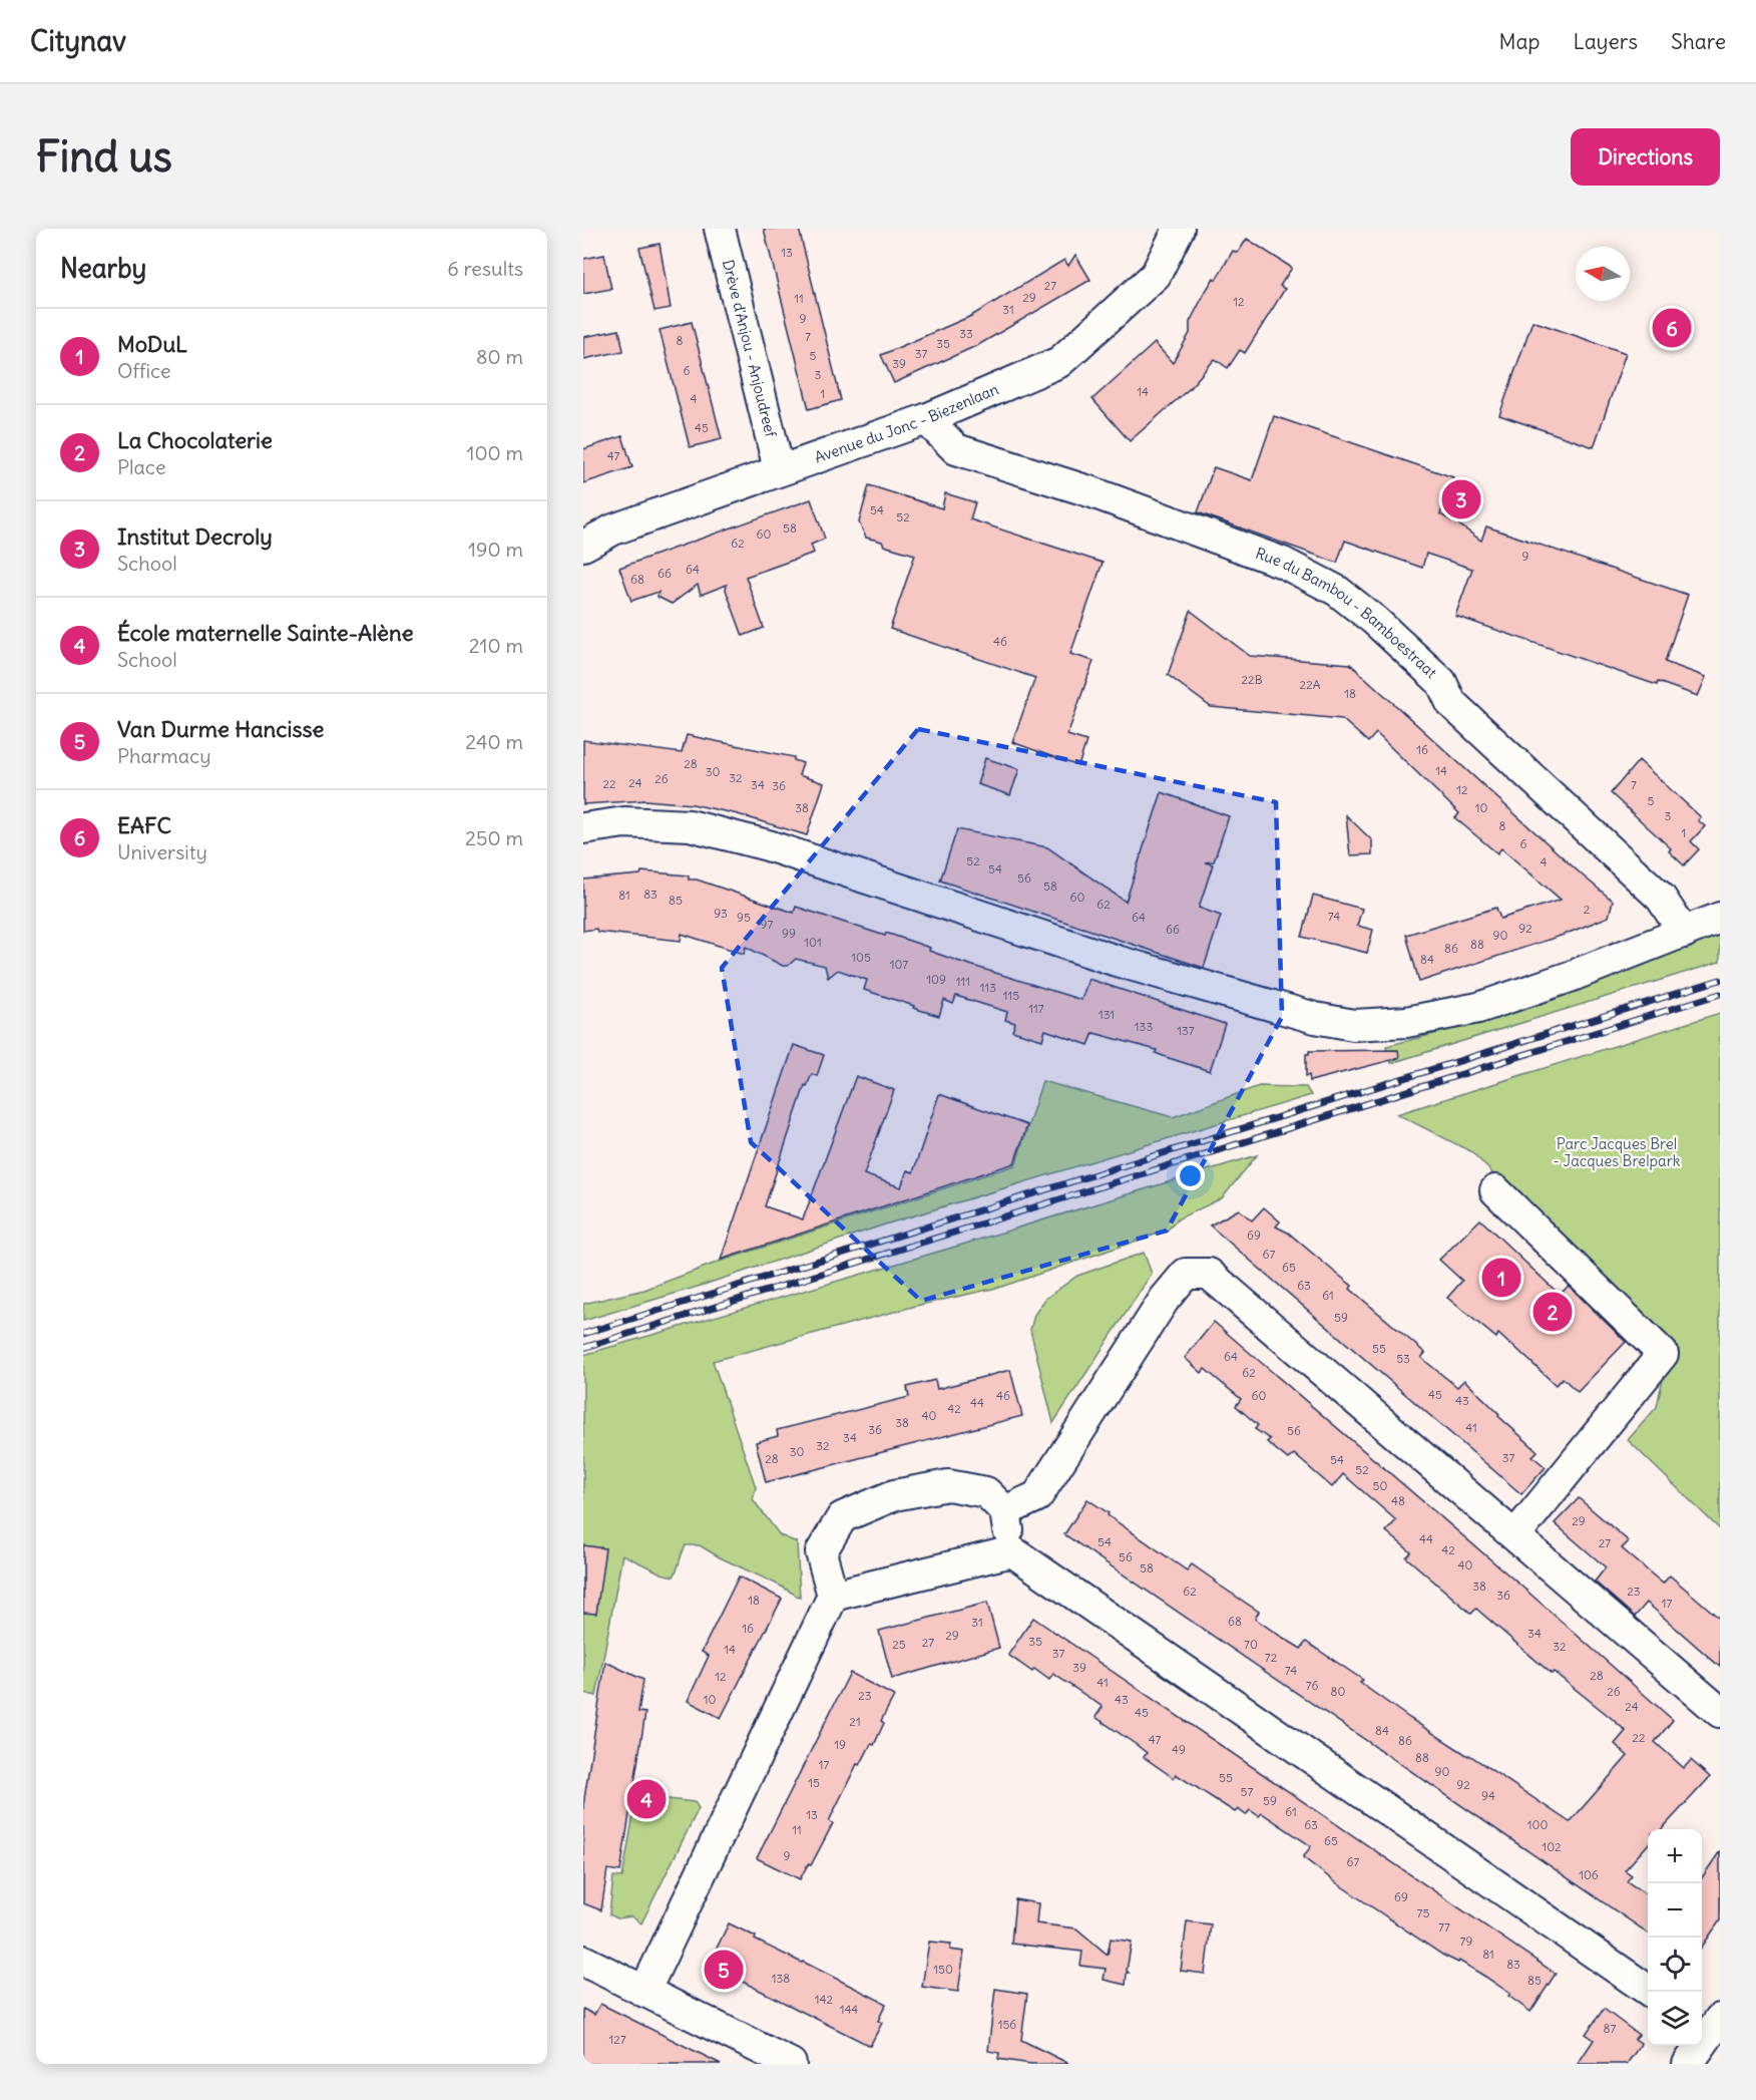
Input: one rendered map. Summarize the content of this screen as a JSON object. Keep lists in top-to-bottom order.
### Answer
{
  "streets": {
    "street": ["Drève d'Anjou - Anjoudreef", "Avenue du Jonc - Biezenlaan", "Rue du Bambou - Bamboestraat"]
  },
  "crossings": [
    ["Drève d'Anjou - Anjoudreef", "Avenue du Jonc - Biezenlaan"],
    ["Avenue du Jonc - Biezenlaan", "Rue du Bambou - Bamboestraat"]
  ],
  "parks": ["Parc Jacques Brel - Jacques Brelpark"],
  "house_numbers": [
    "13",
    "27",
    "29",
    "11",
    "12",
    "31",
    "9",
    "33",
    "7",
    "8",
    "35",
    "37",
    "5",
    "39",
    "6",
    "3",
    "14",
    "1",
    "4",
    "45",
    "47",
    "54",
    "52",
    "58",
    "60",
    "62",
    "9",
    "64",
    "66",
    "68",
    "46",
    "22B",
    "22A",
    "18",
    "16",
    "28",
    "14",
    "30",
    "32",
    "26",
    "24",
    "22",
    "34",
    "7",
    "36",
    "12",
    "5",
    "38",
    "10",
    "3",
    "8",
    "1",
    "6",
    "52",
    "4",
    "54",
    "56",
    "58",
    "83",
    "81",
    "60",
    "85",
    "62",
    "2",
    "93",
    "74",
    "95",
    "64",
    "97",
    "92",
    "66",
    "99",
    "90",
    "101",
    "88",
    "86",
    "105",
    "84",
    "107",
    "109",
    "111",
    "113",
    "115",
    "117",
    "131",
    "133",
    "137",
    "69",
    "67",
    "65",
    "63",
    "61",
    "59",
    "55",
    "64",
    "53",
    "62",
    "45",
    "46",
    "60",
    "43",
    "44",
    "42",
    "40",
    "38",
    "41",
    "36",
    "56",
    "34",
    "32",
    "30",
    "37",
    "28",
    "54",
    "52",
    "50",
    "48",
    "29",
    "44",
    "54",
    "27",
    "42",
    "56",
    "40",
    "58",
    "38",
    "62",
    "23",
    "36",
    "18",
    "17",
    "68",
    "31",
    "16",
    "34",
    "29",
    "35",
    "27",
    "25",
    "70",
    "32",
    "14",
    "37",
    "72",
    "39",
    "74",
    "28",
    "12",
    "41",
    "76",
    "80",
    "26",
    "23",
    "10",
    "43",
    "24",
    "45",
    "21",
    "84",
    "22",
    "47",
    "86",
    "19",
    "49",
    "88",
    "17",
    "90",
    "55",
    "15",
    "92",
    "57",
    "94",
    "59",
    "61",
    "13",
    "63",
    "100",
    "11",
    "65",
    "102",
    "9",
    "67",
    "106",
    "69",
    "75",
    "77",
    "79",
    "81",
    "83",
    "150",
    "138",
    "85",
    "142",
    "144",
    "156",
    "87",
    "127"
  ],
  "north": "left",
  "page": {
    "header": "Citynav",
    "nav": ["Map", "Layers", "Share"],
    "buttons": "Directions",
    "title": "Find us",
    "heading": ["Nearby", "6 results"],
    "pins": [
      "6",
      "3",
      "1",
      "2",
      "4",
      "5"
    ],
    "list": [
      {
        "mark": "1",
        "name": "MoDuL",
        "note": "Office",
        "value": "80 m"
      },
      {
        "mark": "2",
        "name": "La Chocolaterie",
        "note": "Place",
        "value": "100 m"
      },
      {
        "mark": "3",
        "name": "Institut Decroly",
        "note": "School",
        "value": "190 m"
      },
      {
        "mark": "4",
        "name": "École maternelle Sainte-Alène",
        "note": "School",
        "value": "210 m"
      },
      {
        "mark": "5",
        "name": "Van Durme Hancisse",
        "note": "Pharmacy",
        "value": "240 m"
      },
      {
        "mark": "6",
        "name": "EAFC",
        "note": "University",
        "value": "250 m"
      }
    ],
    "map_buttons": ["+", "−"]
  }
}
